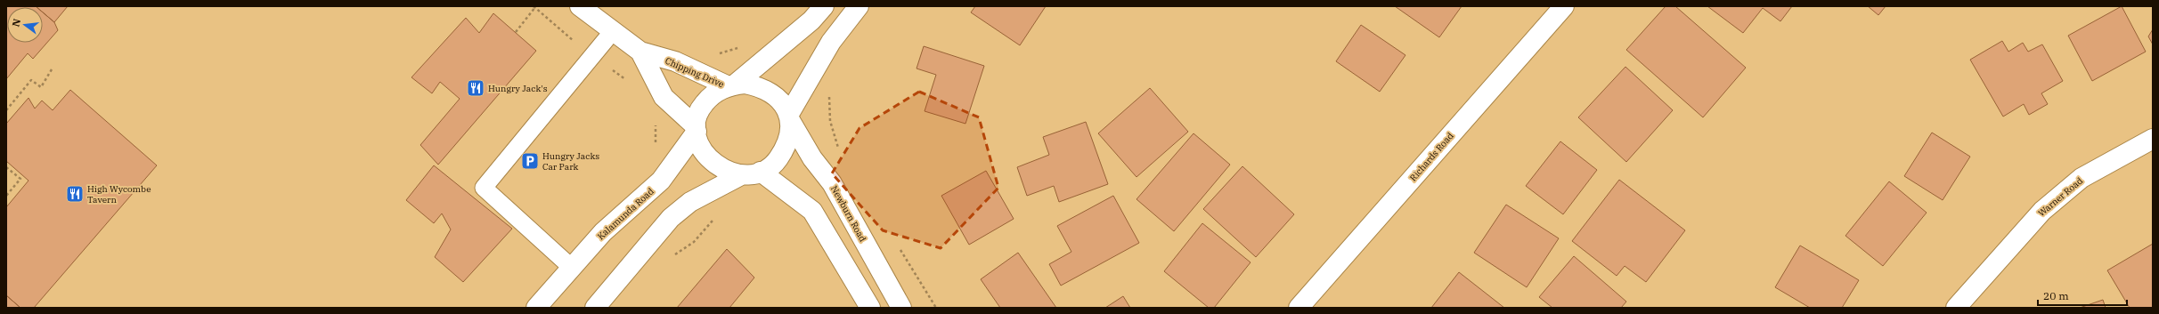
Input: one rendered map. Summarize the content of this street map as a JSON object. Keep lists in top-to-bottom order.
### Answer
{
  "streets": {
    "street": [
      "Chipping Drive",
      "Richards Road",
      "Warner Road",
      "Kalamunda Road",
      "Newburn Road"
    ]
  },
  "crossings": [
    ["Chipping Drive", "Kalamunda Road"],
    ["Chipping Drive", "Newburn Road"],
    ["Kalamunda Road", "Newburn Road"]
  ],
  "places": {
    "restaurant": ["Hungry Jack's", "High Wycombe Tavern"],
    "parking": ["Hungry Jacks Car Park"]
  },
  "scale_bar": "20 m",
  "north": "left"
}
